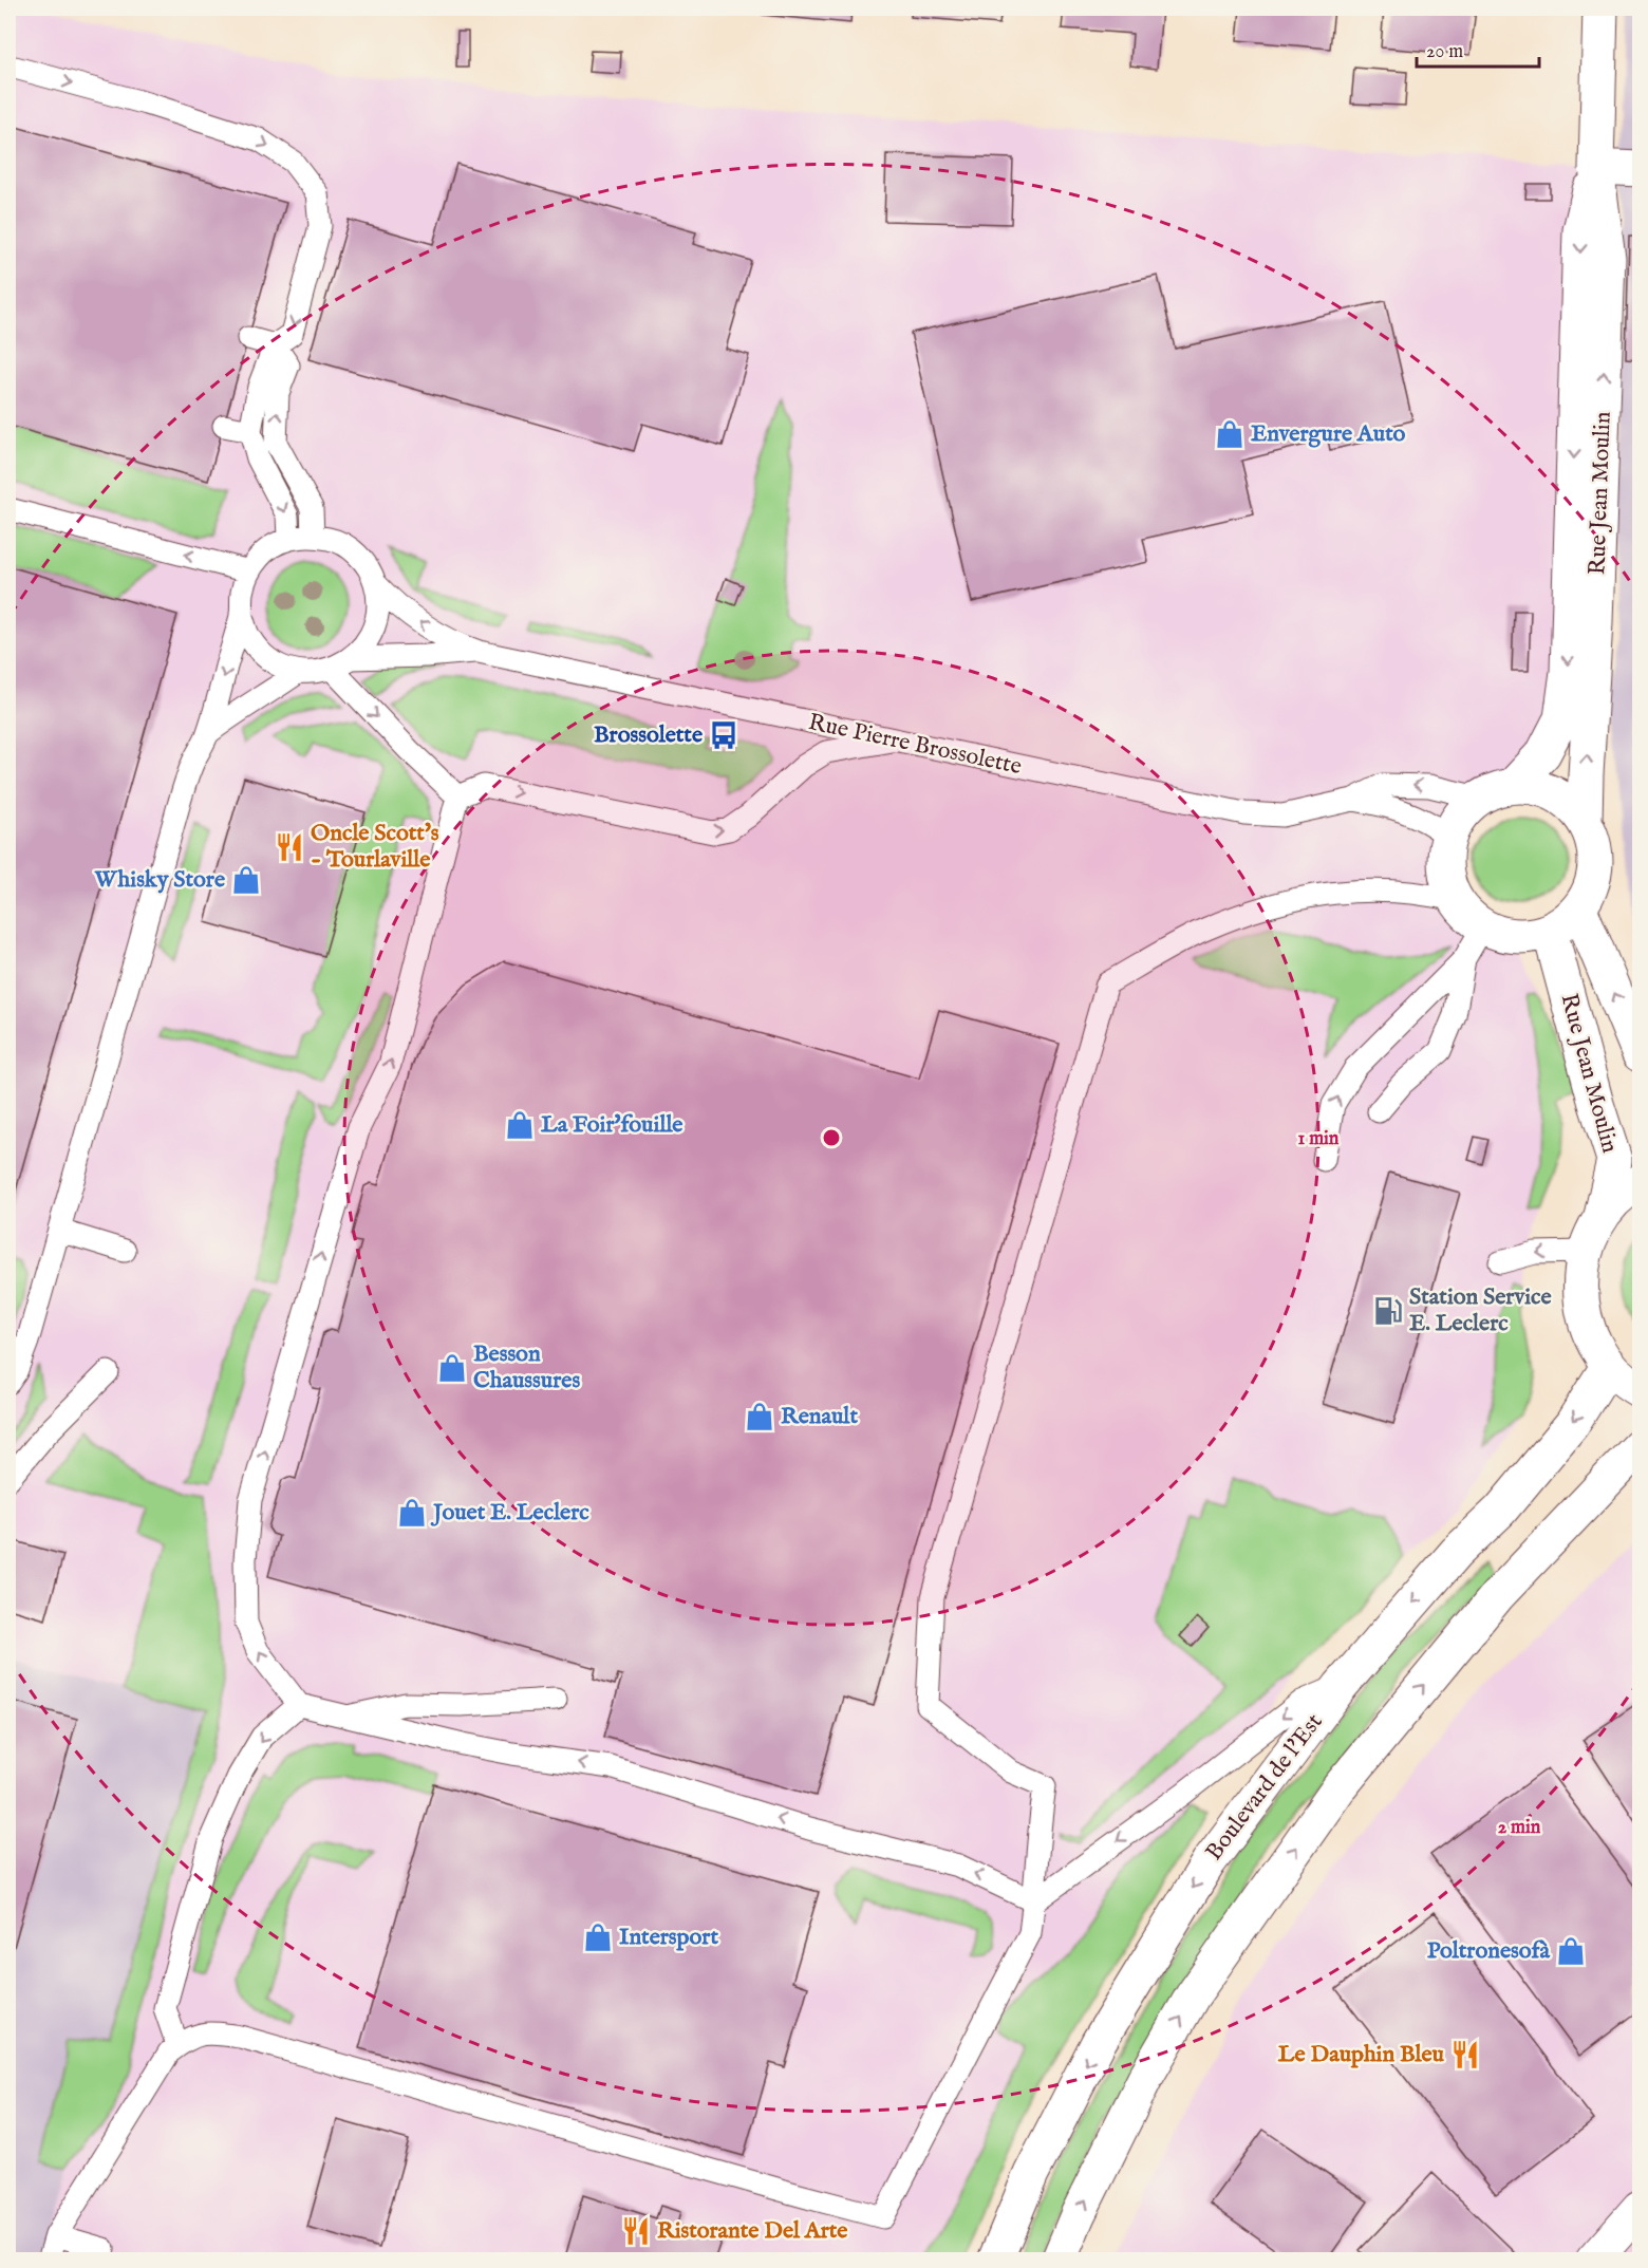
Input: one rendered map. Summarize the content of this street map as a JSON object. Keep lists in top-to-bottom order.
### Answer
{
  "streets": {
    "street": ["Rue Jean Moulin", "Boulevard de l'Est"],
    "lane": ["Rue Pierre Brossolette"]
  },
  "crossings": [
    ["Rue Jean Moulin", "Rue Pierre Brossolette"]
  ],
  "places": {
    "shop": [
      "Envergure Auto",
      "Whisky Store",
      "La Foir'fouille",
      "Besson Chaussures",
      "Renault",
      "Jouet E. Leclerc",
      "Intersport",
      "Poltronesofà"
    ],
    "bus stop": ["Brossolette"],
    "restaurant": ["Oncle Scott's - Tourlaville", "Le Dauphin Bleu", "Ristorante Del Arte"],
    "fuel station": ["Station Service E. Leclerc"]
  },
  "scale_bar": "20 m",
  "rings": ["1 min", "2 min"]
}
